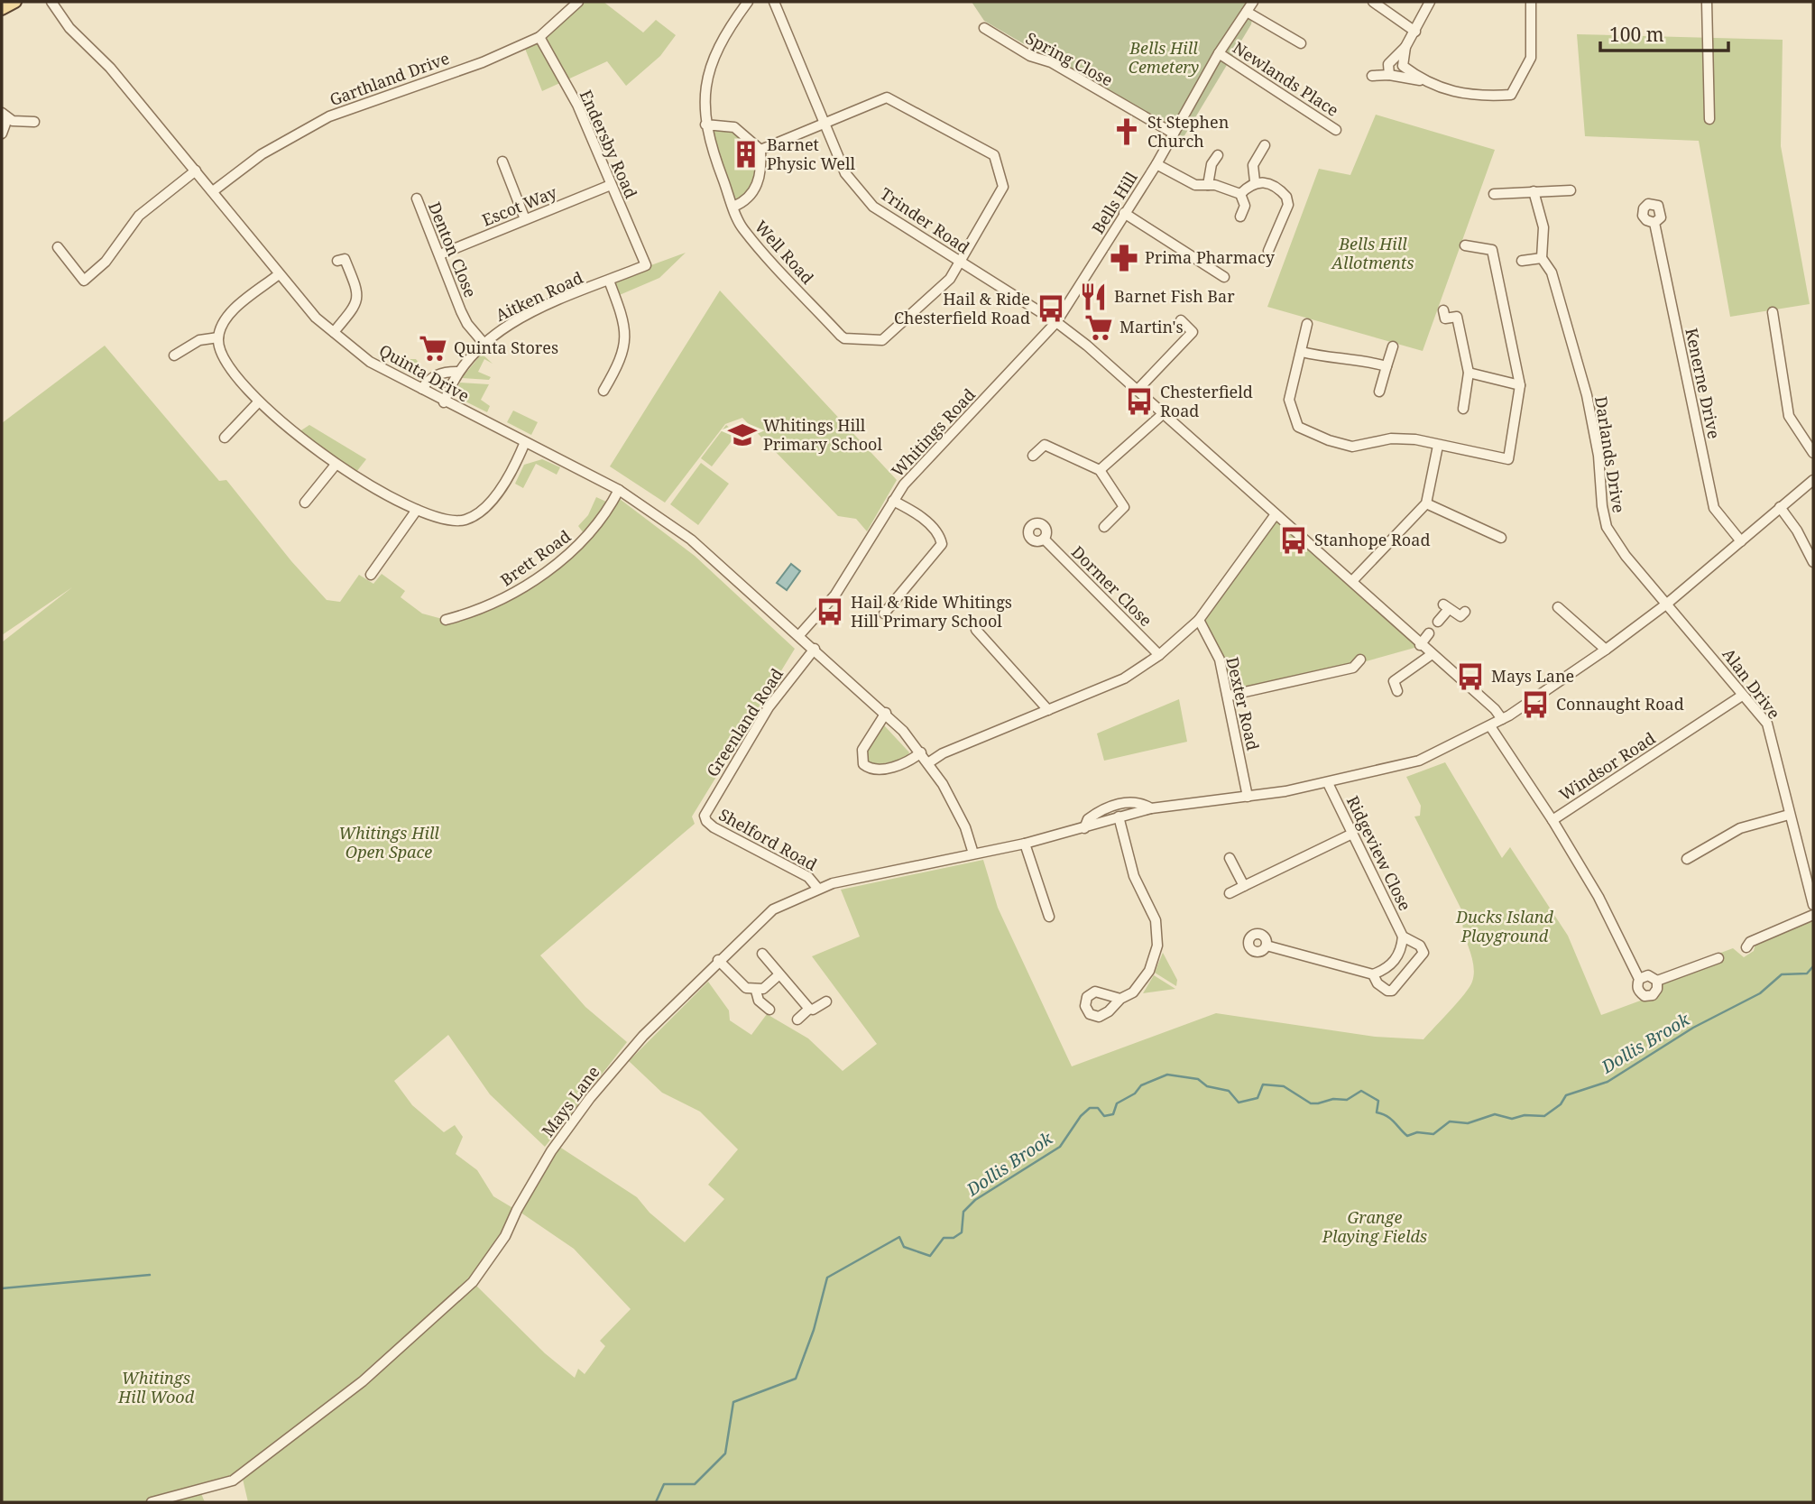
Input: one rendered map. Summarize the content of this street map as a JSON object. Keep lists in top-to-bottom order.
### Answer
{
  "streets": {
    "street": [
      "Spring Close",
      "Garthland Drive",
      "Newlands Place",
      "Endersby Road",
      "Bells Hill",
      "Escot Way",
      "Trinder Road",
      "Denton Close",
      "Well Road",
      "Aitken Road",
      "Quinta Drive",
      "Kenerne Drive",
      "Whitings Road",
      "Darlands Drive",
      "Brett Road",
      "Dormer Close",
      "Alan Drive",
      "Dexter Road",
      "Greenland Road",
      "Windsor Road",
      "Shelford Road",
      "Ridgeview Close",
      "Mays Lane"
    ]
  },
  "crossings": [
    ["Spring Close", "Bells Hill"],
    ["Garthland Drive", "Endersby Road"],
    ["Garthland Drive", "Quinta Drive"],
    ["Newlands Place", "Bells Hill"],
    ["Endersby Road", "Escot Way"],
    ["Endersby Road", "Aitken Road"],
    ["Bells Hill", "Trinder Road"],
    ["Bells Hill", "Whitings Road"],
    ["Escot Way", "Denton Close"],
    ["Trinder Road", "Well Road"],
    ["Trinder Road", "Whitings Road"],
    ["Denton Close", "Aitken Road"],
    ["Aitken Road", "Quinta Drive"],
    ["Quinta Drive", "Whitings Road"],
    ["Quinta Drive", "Brett Road"],
    ["Quinta Drive", "Greenland Road"],
    ["Quinta Drive", "Mays Lane"],
    ["Kenerne Drive", "Mays Lane"],
    ["Darlands Drive", "Alan Drive"],
    ["Darlands Drive", "Mays Lane"],
    ["Alan Drive", "Windsor Road"],
    ["Alan Drive", "Mays Lane"],
    ["Dexter Road", "Mays Lane"],
    ["Greenland Road", "Shelford Road"],
    ["Shelford Road", "Mays Lane"],
    ["Ridgeview Close", "Mays Lane"]
  ],
  "water": ["Dollis Brook"],
  "parks": [
    "Bells Hill Cemetery",
    "Bells Hill Allotments",
    "Whitings Hill Open Space",
    "Ducks Island Playground",
    "Grange Playing Fields",
    "Whitings Hill Wood"
  ],
  "places": {
    "church": ["St Stephen Church"],
    "building": ["Barnet Physic Well"],
    "pharmacy": ["Prima Pharmacy"],
    "restaurant": ["Barnet Fish Bar"],
    "bus stop": [
      "Hail & Ride Chesterfield Road",
      "Chesterfield Road",
      "Stanhope Road",
      "Hail & Ride Whitings Hill Primary School",
      "Mays Lane",
      "Connaught Road"
    ],
    "supermarket": ["Martin's", "Quinta Stores"],
    "school or university": ["Whitings Hill Primary School"]
  },
  "scale_bar": "100 m"
}
